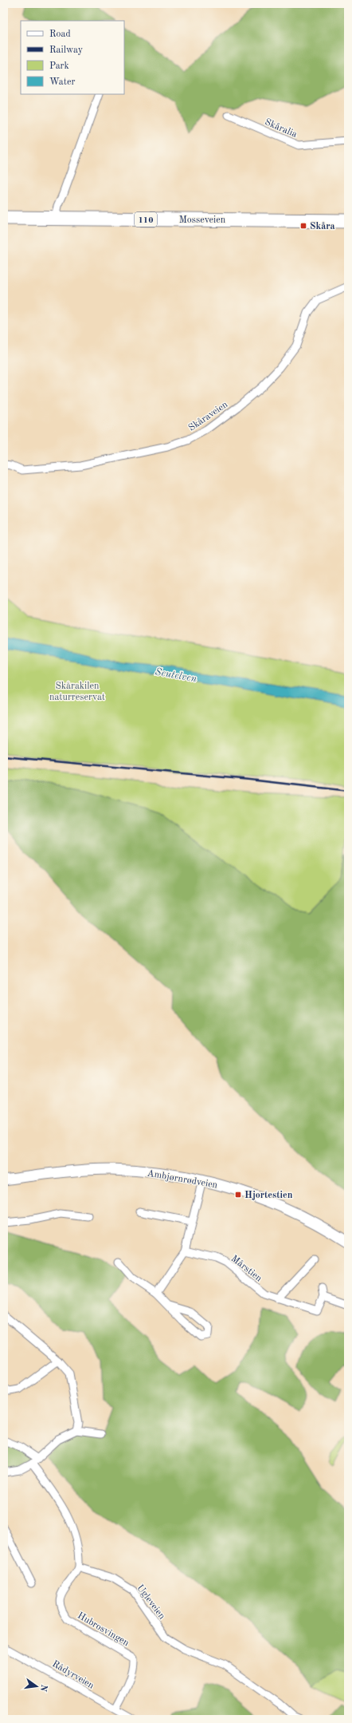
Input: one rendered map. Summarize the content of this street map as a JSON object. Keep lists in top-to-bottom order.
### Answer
{
  "streets": {
    "highway": ["110", "Mosseveien"],
    "street": [
      "Skåralia",
      "Skåraveien",
      "Ambjørnrødveien",
      "Mårstien",
      "Ugleveien",
      "Hubrosvingen",
      "Rådyrveien"
    ]
  },
  "crossings": [
    ["Ugleveien", "Hubrosvingen"],
    ["Hubrosvingen", "Rådyrveien"]
  ],
  "water": ["Seutelven"],
  "parks": ["Skårakilen naturreservat"],
  "places": {
    "transit": ["Skåra", "Hjortestien"]
  },
  "legend": [
    "Road",
    "Railway",
    "Park",
    "Water"
  ],
  "north": "right"
}
